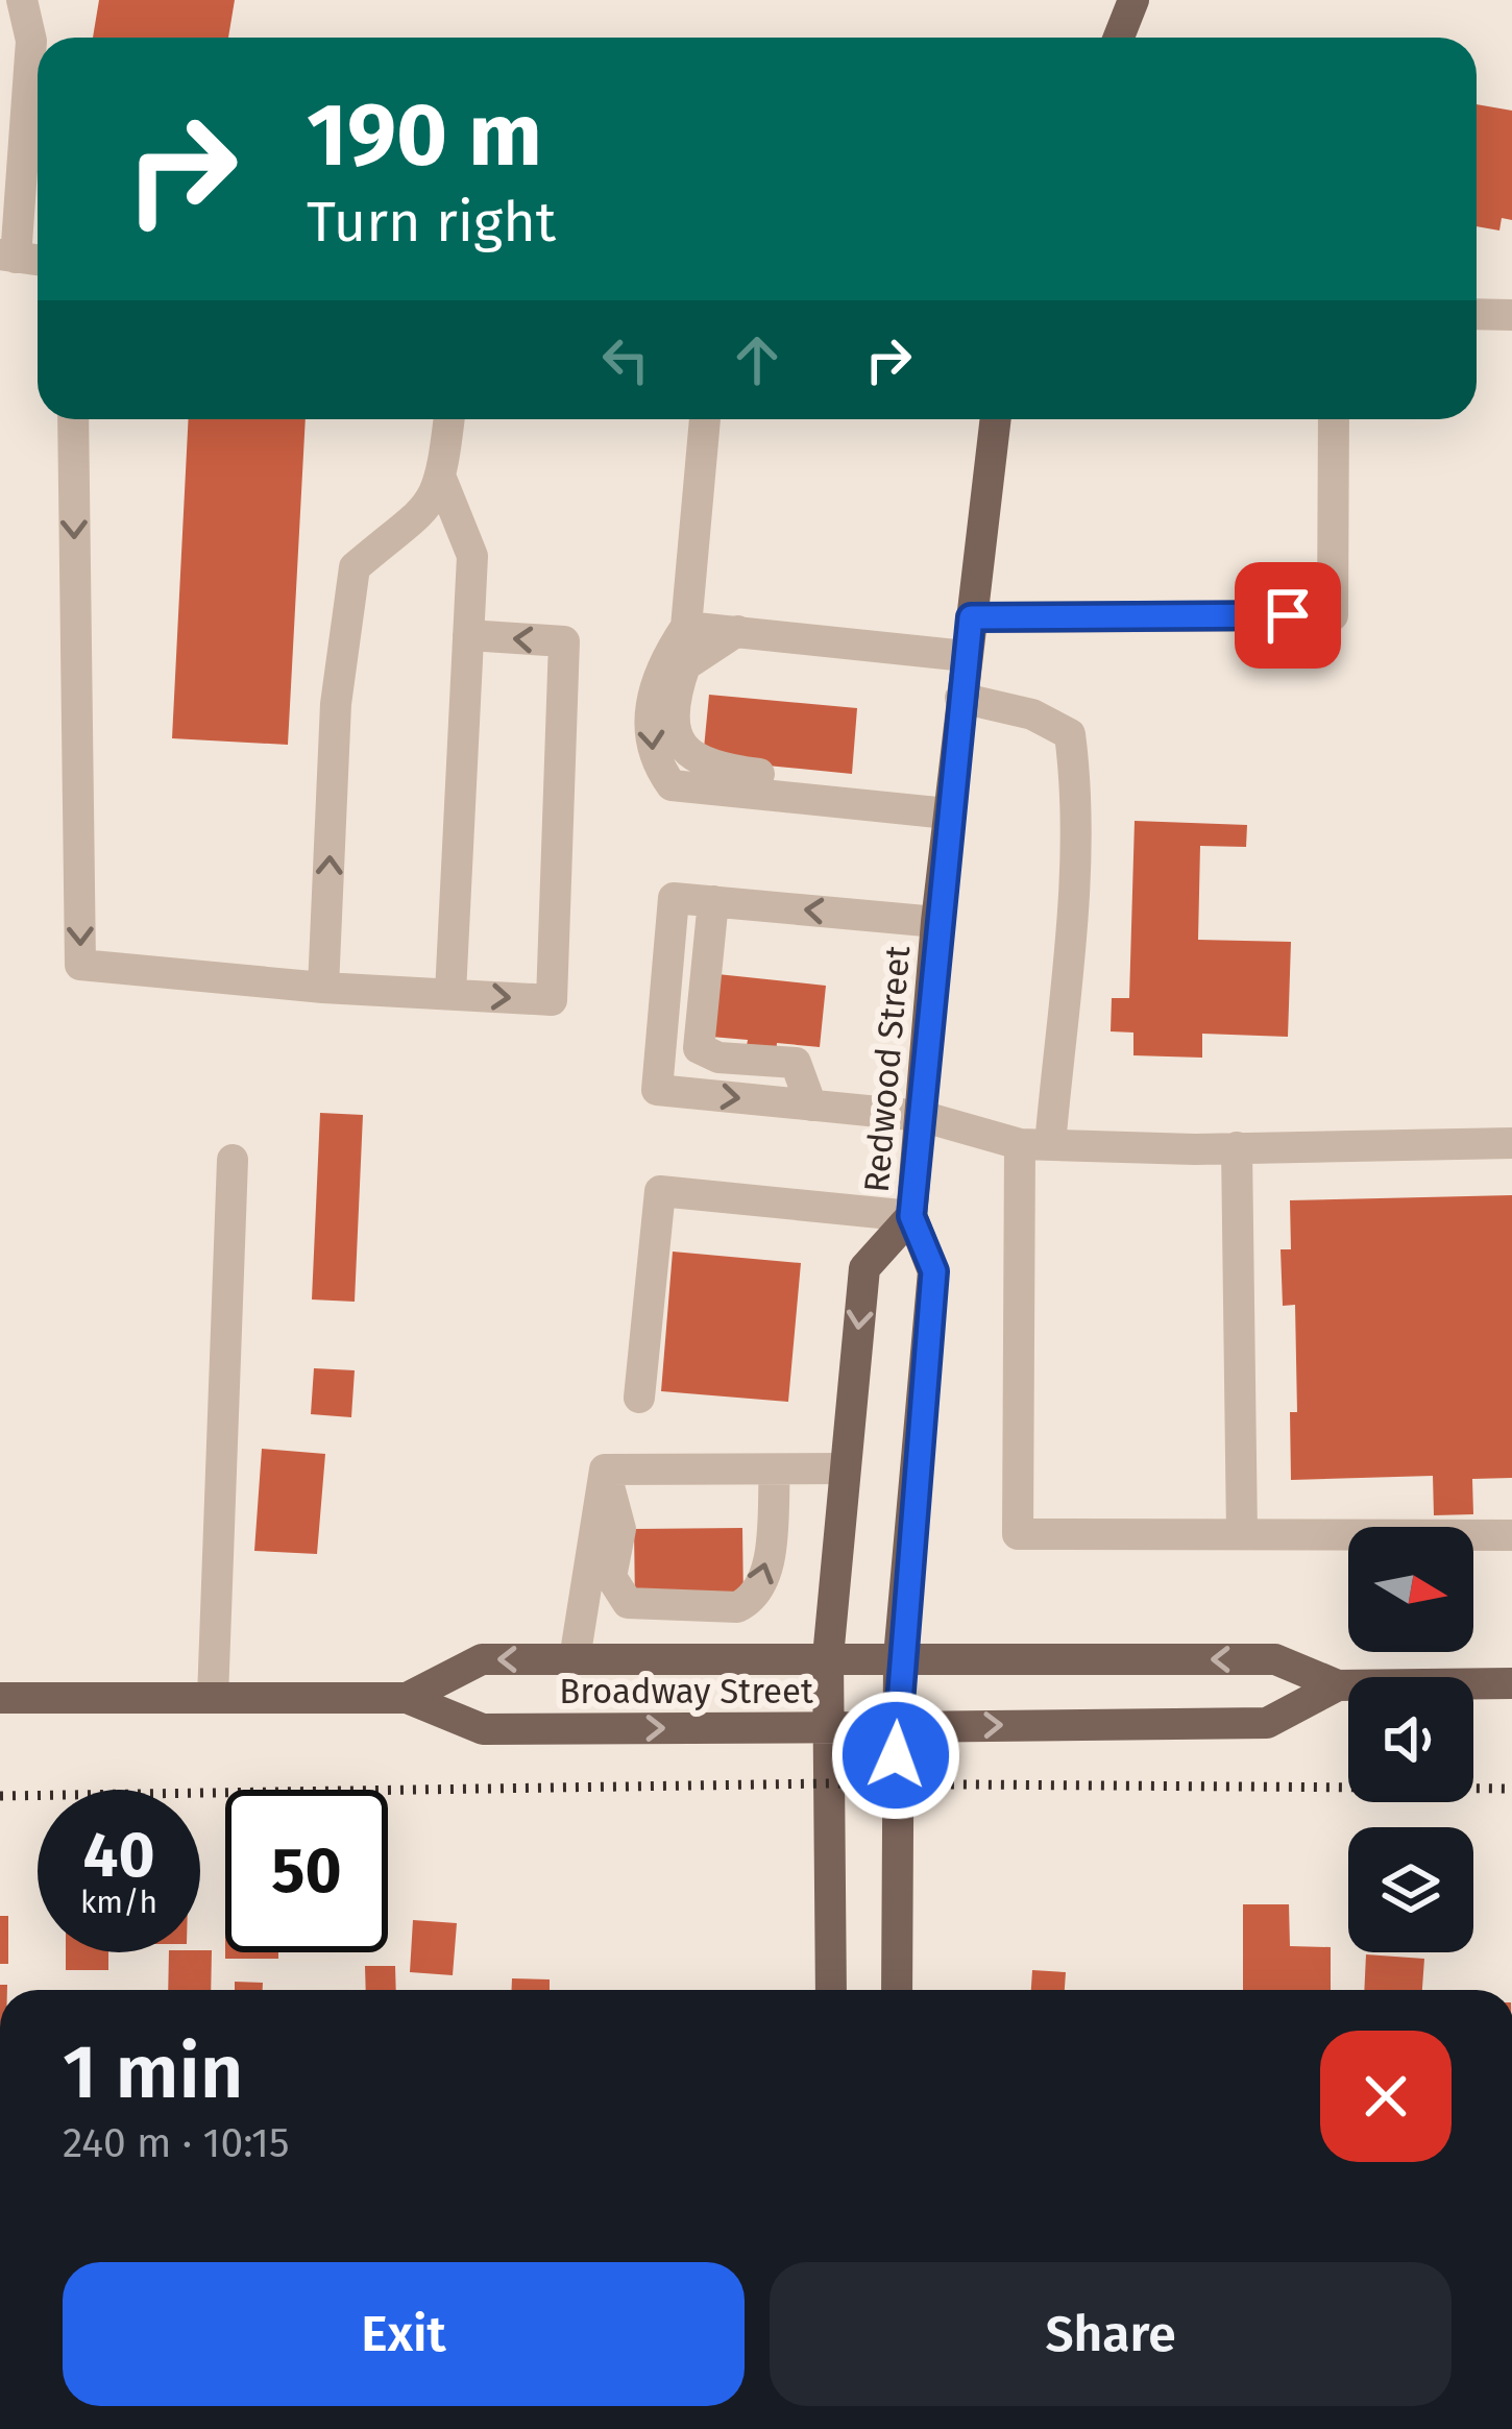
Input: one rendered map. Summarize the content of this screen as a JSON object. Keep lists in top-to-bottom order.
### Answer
{
  "streets": {
    "main road": ["Redwood Street", "Broadway Street"]
  },
  "crossings": [
    ["Redwood Street", "Broadway Street"]
  ],
  "north": "right",
  "page": {
    "turn": ["190 m", "Turn right"],
    "speed": "40 km/h",
    "limit": "50",
    "heading": ["1 min", "240 m · 10:15"],
    "buttons": ["Exit", "Share"]
  }
}
